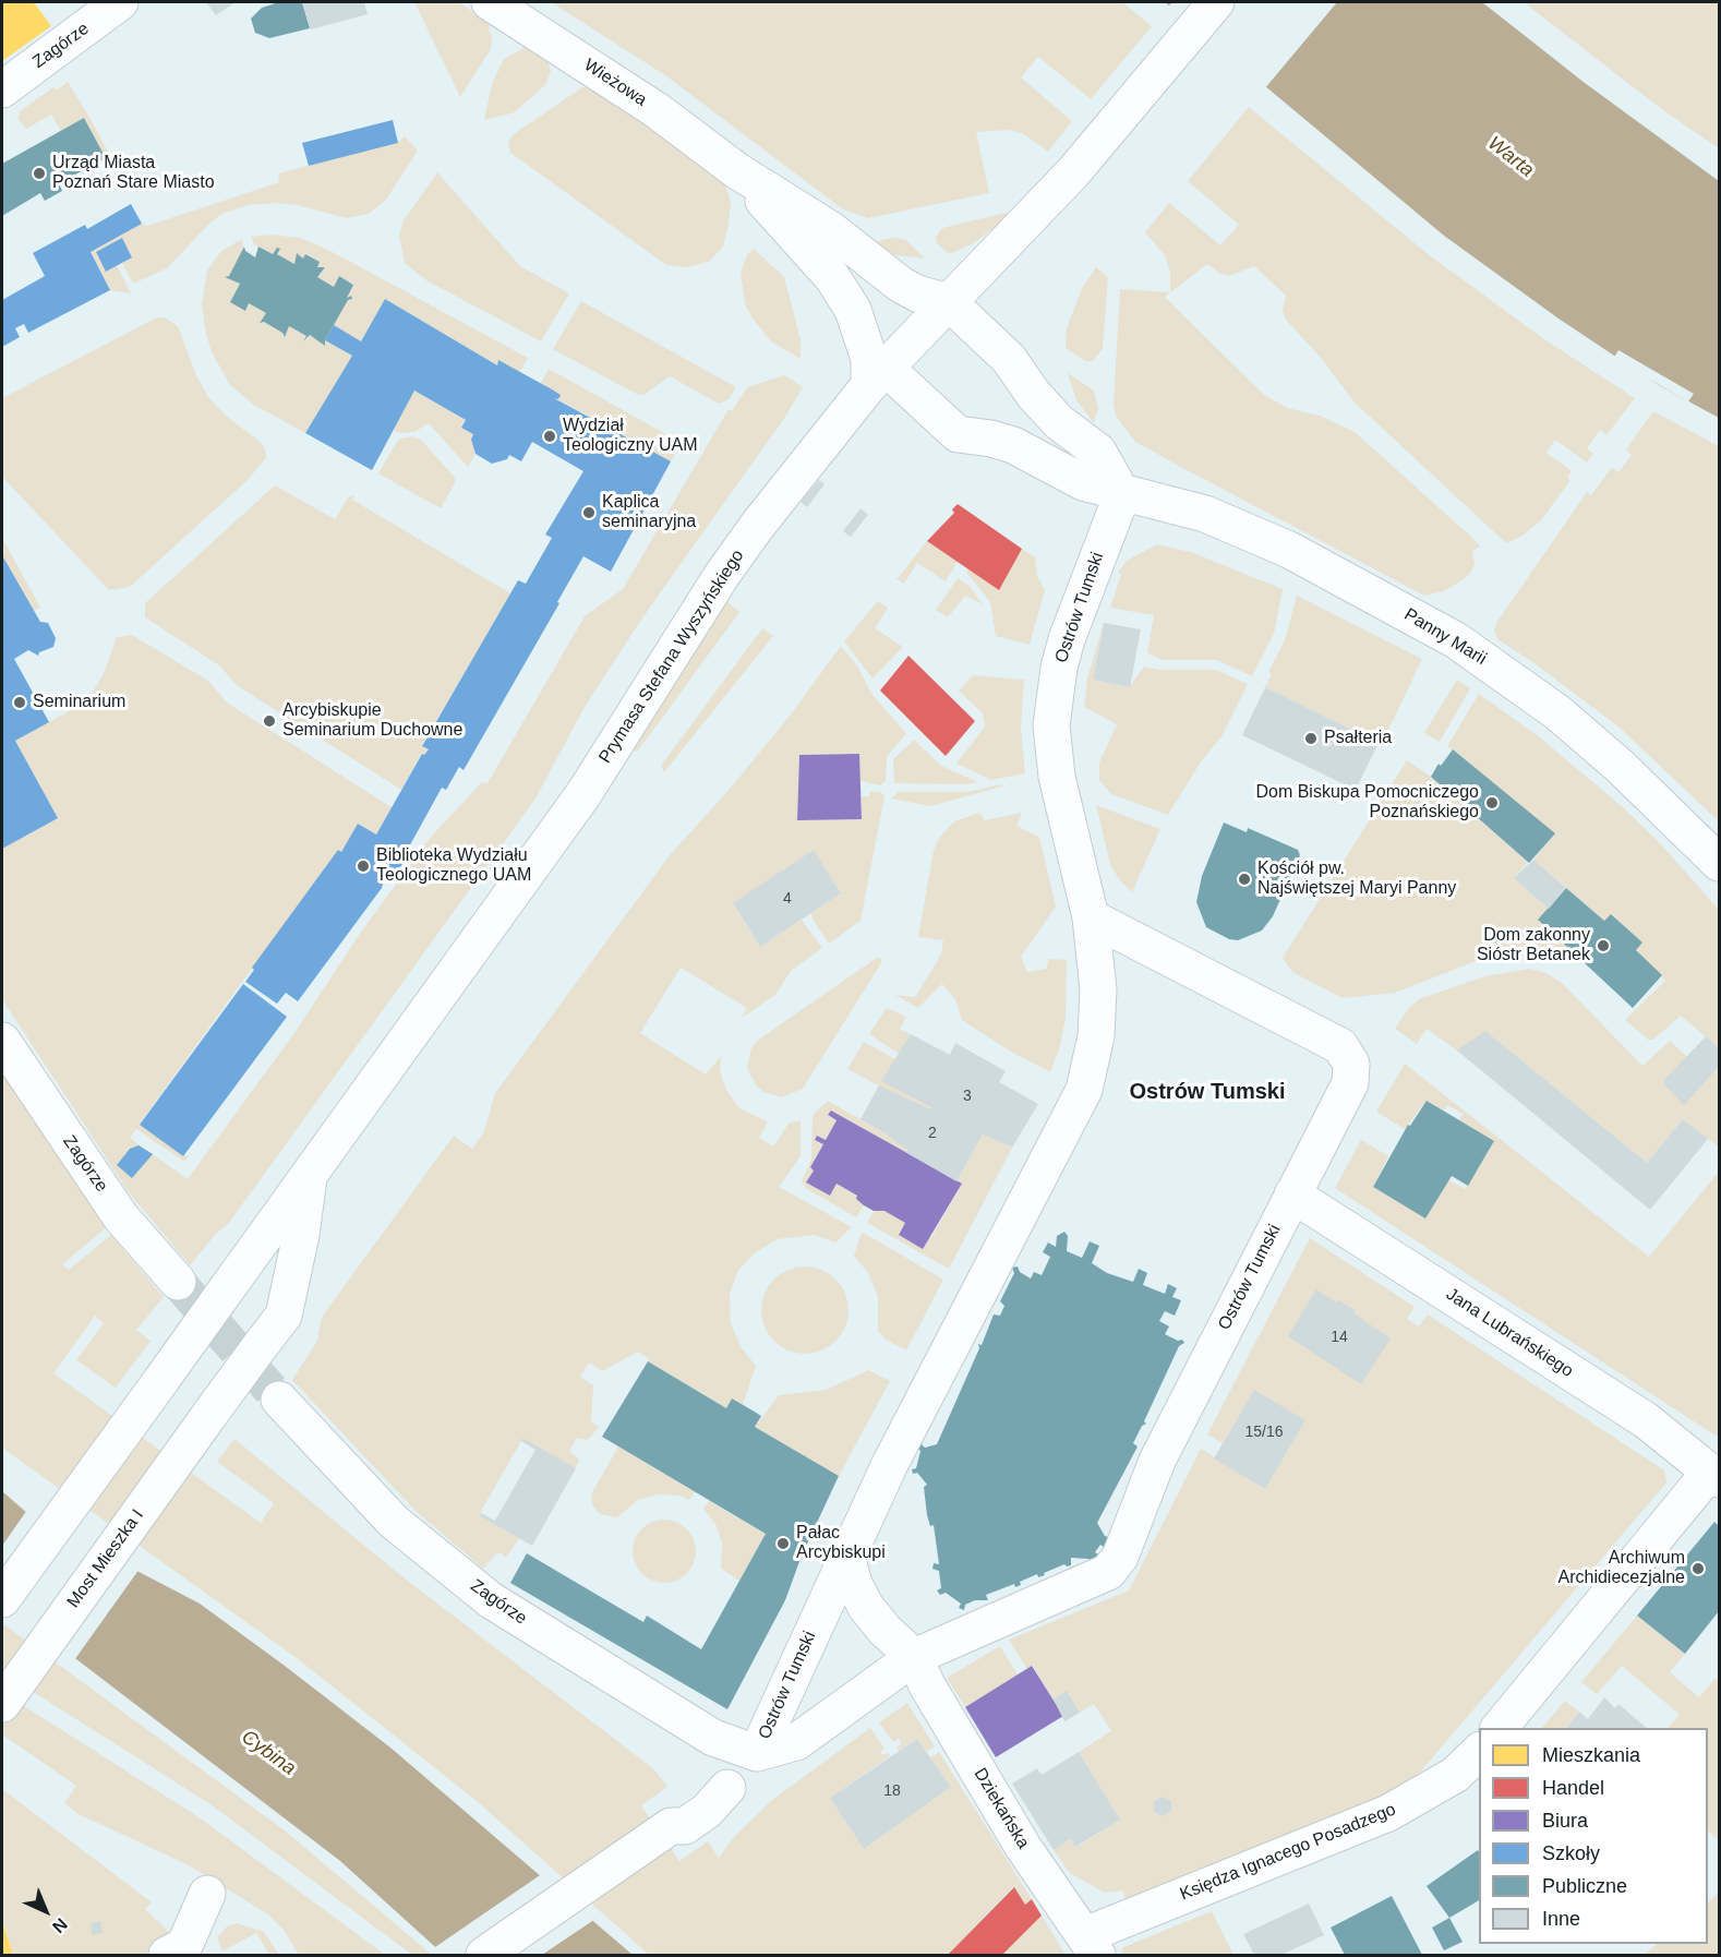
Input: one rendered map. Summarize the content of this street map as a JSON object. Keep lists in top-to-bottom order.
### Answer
{
  "streets": {
    "street": [
      "Zagórze",
      "Wieżowa",
      "Ostrów Tumski",
      "Panny Marii",
      "Prymasa Stefana Wyszyńskiego",
      "Jana Lubrańskiego",
      "Most Mieszka I",
      "Dziekańska",
      "Księdza Ignacego Posadzego"
    ]
  },
  "crossings": [
    ["Zagórze", "Ostrów Tumski"],
    ["Wieżowa", "Panny Marii"],
    ["Wieżowa", "Prymasa Stefana Wyszyńskiego"],
    ["Ostrów Tumski", "Panny Marii"],
    ["Ostrów Tumski", "Jana Lubrańskiego"],
    ["Ostrów Tumski", "Dziekańska"],
    ["Panny Marii", "Prymasa Stefana Wyszyńskiego"],
    ["Prymasa Stefana Wyszyńskiego", "Most Mieszka I"],
    ["Dziekańska", "Księdza Ignacego Posadzego"]
  ],
  "districts": ["Ostrów Tumski"],
  "water": ["Warta", "Cybina"],
  "places": [
    "Urząd Miasta Poznań Stare Miasto",
    "Wydział Teologiczny UAM",
    "Kaplica seminaryjna",
    "Seminarium",
    "Arcybiskupie Seminarium Duchowne",
    "Psałteria",
    "Dom Biskupa Pomocniczego Poznańskiego",
    "Biblioteka Wydziału Teologicznego UAM",
    "Kościół pw. Najświętszej Maryi Panny",
    "Dom zakonny Sióstr Betanek",
    "Pałac Arcybiskupi",
    "Archiwum Archidiecezjalne"
  ],
  "house_numbers": [
    "4",
    "3",
    "2",
    "14",
    "15/16",
    "18"
  ],
  "legend": [
    "Mieszkania",
    "Handel",
    "Biura",
    "Szkoły",
    "Publiczne",
    "Inne"
  ],
  "north": "bottom right"
}
